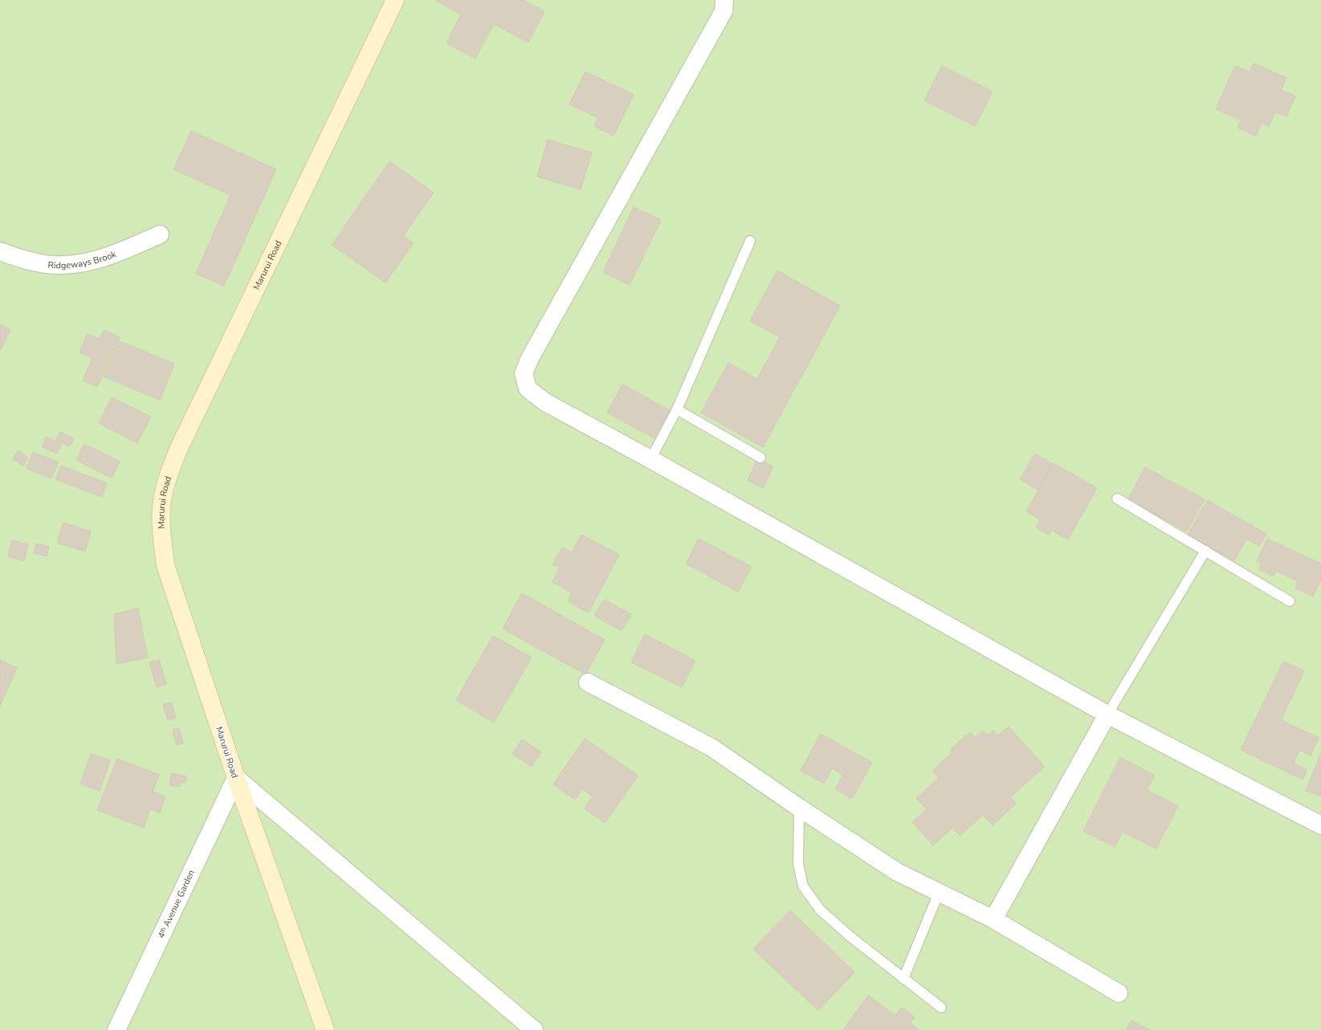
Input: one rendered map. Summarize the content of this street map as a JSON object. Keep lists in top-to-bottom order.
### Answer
{
  "streets": {
    "street": ["Ridgeways Brook", "Marurui Road", "4ᵗʰ Avenue Garden"]
  },
  "crossings": [
    ["Marurui Road", "4ᵗʰ Avenue Garden"]
  ]
}
